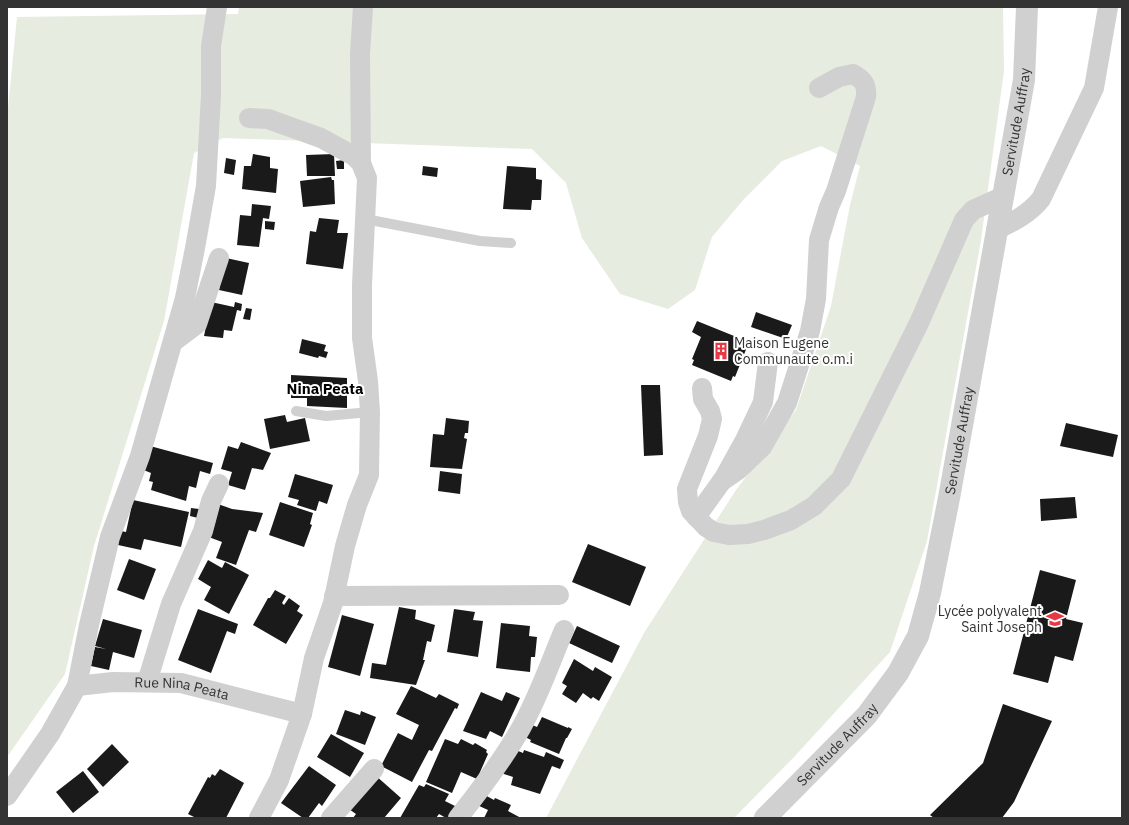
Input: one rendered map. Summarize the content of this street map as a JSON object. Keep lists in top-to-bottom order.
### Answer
{
  "streets": {
    "street": ["Servitude Auffray", "Rue Nina Peata"]
  },
  "districts": ["Nina Peata"],
  "places": {
    "building": ["Maison Eugene Communaute o.m.i"],
    "school or university": ["Lycée polyvalent Saint Joseph"]
  }
}
